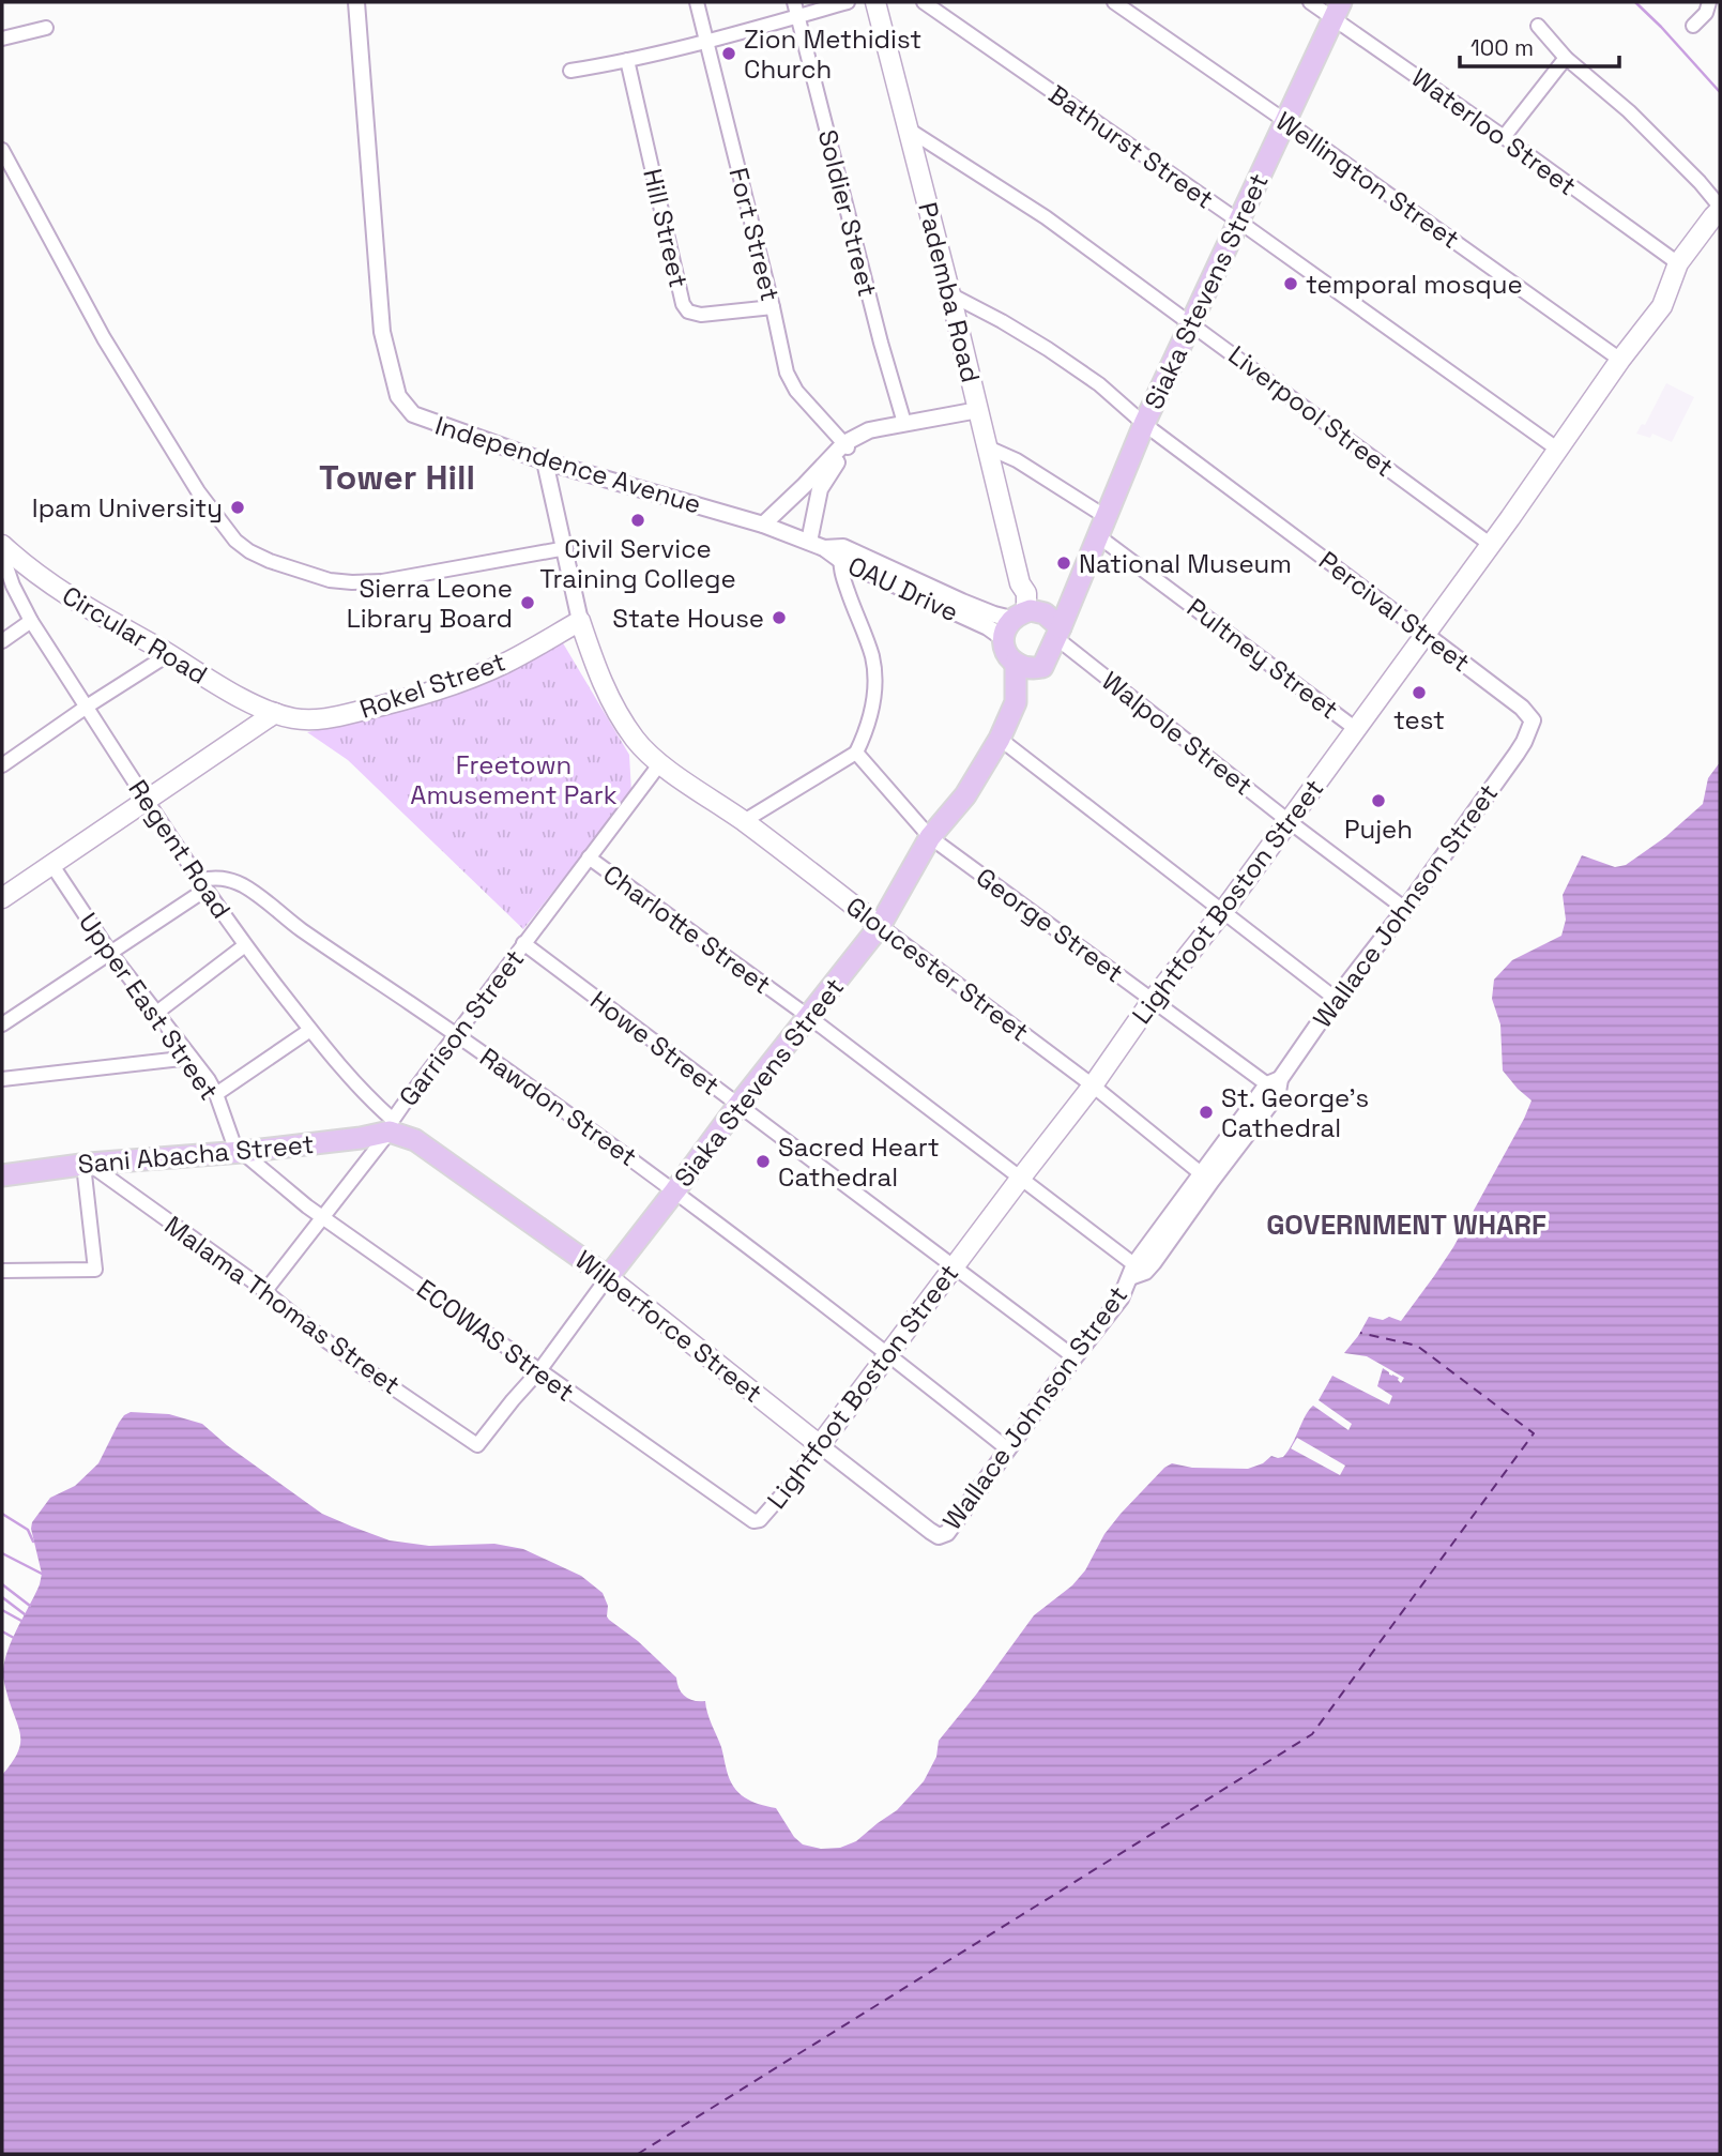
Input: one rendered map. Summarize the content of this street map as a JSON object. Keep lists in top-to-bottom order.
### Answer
{
  "streets": {
    "main road": [
      "Siaka Stevens Street",
      "Pademba Road",
      "Circular Road",
      "Rokel Street",
      "Lightfoot Boston Street",
      "Gloucester Street",
      "Sani Abacha Street",
      "Wilberforce Street"
    ],
    "street": [
      "Waterloo Street",
      "Bathurst Street",
      "Wellington Street",
      "Soldier Street",
      "Hill Street",
      "Fort Street",
      "Liverpool Street",
      "Independence Avenue",
      "OAU Drive",
      "Percival Street",
      "Pultney Street",
      "Walpole Street",
      "Regent Road",
      "Wallace Johnson Street",
      "George Street",
      "Charlotte Street",
      "Upper East Street",
      "Garrison Street",
      "Howe Street",
      "Rawdon Street",
      "Malama Thomas Street",
      "ECOWAS Street"
    ]
  },
  "crossings": [
    ["Waterloo Street", "Siaka Stevens Street"],
    ["Waterloo Street", "Lightfoot Boston Street"],
    ["Bathurst Street", "Siaka Stevens Street"],
    ["Bathurst Street", "Lightfoot Boston Street"],
    ["Wellington Street", "Siaka Stevens Street"],
    ["Wellington Street", "Lightfoot Boston Street"],
    ["Hill Street", "Fort Street"],
    ["Siaka Stevens Street", "Pademba Road"],
    ["Siaka Stevens Street", "Liverpool Street"],
    ["Siaka Stevens Street", "OAU Drive"],
    ["Siaka Stevens Street", "Percival Street"],
    ["Siaka Stevens Street", "Pultney Street"],
    ["Siaka Stevens Street", "Walpole Street"],
    ["Siaka Stevens Street", "George Street"],
    ["Siaka Stevens Street", "Charlotte Street"],
    ["Siaka Stevens Street", "Gloucester Street"],
    ["Siaka Stevens Street", "Howe Street"],
    ["Siaka Stevens Street", "Rawdon Street"],
    ["Siaka Stevens Street", "Malama Thomas Street"],
    ["Siaka Stevens Street", "Wilberforce Street"],
    ["Siaka Stevens Street", "ECOWAS Street"],
    ["Pademba Road", "Liverpool Street"],
    ["Pademba Road", "OAU Drive"],
    ["Pademba Road", "Percival Street"],
    ["Pademba Road", "Pultney Street"],
    ["Liverpool Street", "Lightfoot Boston Street"],
    ["Independence Avenue", "OAU Drive"],
    ["Percival Street", "Lightfoot Boston Street"],
    ["Percival Street", "Wallace Johnson Street"],
    ["Circular Road", "Rokel Street"],
    ["Pultney Street", "Lightfoot Boston Street"],
    ["Rokel Street", "Gloucester Street"],
    ["Walpole Street", "Lightfoot Boston Street"],
    ["Walpole Street", "Wallace Johnson Street"],
    ["Regent Road", "Garrison Street"],
    ["Regent Road", "Rawdon Street"],
    ["Regent Road", "Sani Abacha Street"],
    ["Regent Road", "Wilberforce Street"],
    ["Lightfoot Boston Street", "George Street"],
    ["Lightfoot Boston Street", "Charlotte Street"],
    ["Lightfoot Boston Street", "Gloucester Street"],
    ["Lightfoot Boston Street", "Howe Street"],
    ["Lightfoot Boston Street", "Rawdon Street"],
    ["Lightfoot Boston Street", "Wilberforce Street"],
    ["Lightfoot Boston Street", "ECOWAS Street"],
    ["Wallace Johnson Street", "George Street"],
    ["Wallace Johnson Street", "Charlotte Street"],
    ["Wallace Johnson Street", "Gloucester Street"],
    ["Wallace Johnson Street", "Howe Street"],
    ["Wallace Johnson Street", "Rawdon Street"],
    ["Wallace Johnson Street", "Wilberforce Street"],
    ["Charlotte Street", "Garrison Street"],
    ["Gloucester Street", "Garrison Street"],
    ["Upper East Street", "Sani Abacha Street"],
    ["Upper East Street", "ECOWAS Street"],
    ["Garrison Street", "Howe Street"],
    ["Garrison Street", "Rawdon Street"],
    ["Garrison Street", "Sani Abacha Street"],
    ["Garrison Street", "Malama Thomas Street"],
    ["Garrison Street", "Wilberforce Street"],
    ["Garrison Street", "ECOWAS Street"],
    ["Sani Abacha Street", "Malama Thomas Street"],
    ["Sani Abacha Street", "Wilberforce Street"],
    ["Sani Abacha Street", "ECOWAS Street"]
  ],
  "districts": ["Tower Hill", "GOVERNMENT WHARF"],
  "parks": ["Freetown Amusement Park"],
  "places": [
    "Zion Methidist Church",
    "temporal mosque",
    "Ipam University",
    "Civil Service Training College",
    "National Museum",
    "Sierra Leone Library Board",
    "State House",
    "test",
    "Pujeh",
    "St. George's Cathedral",
    "Sacred Heart Cathedral"
  ],
  "scale_bar": "100 m"
}
